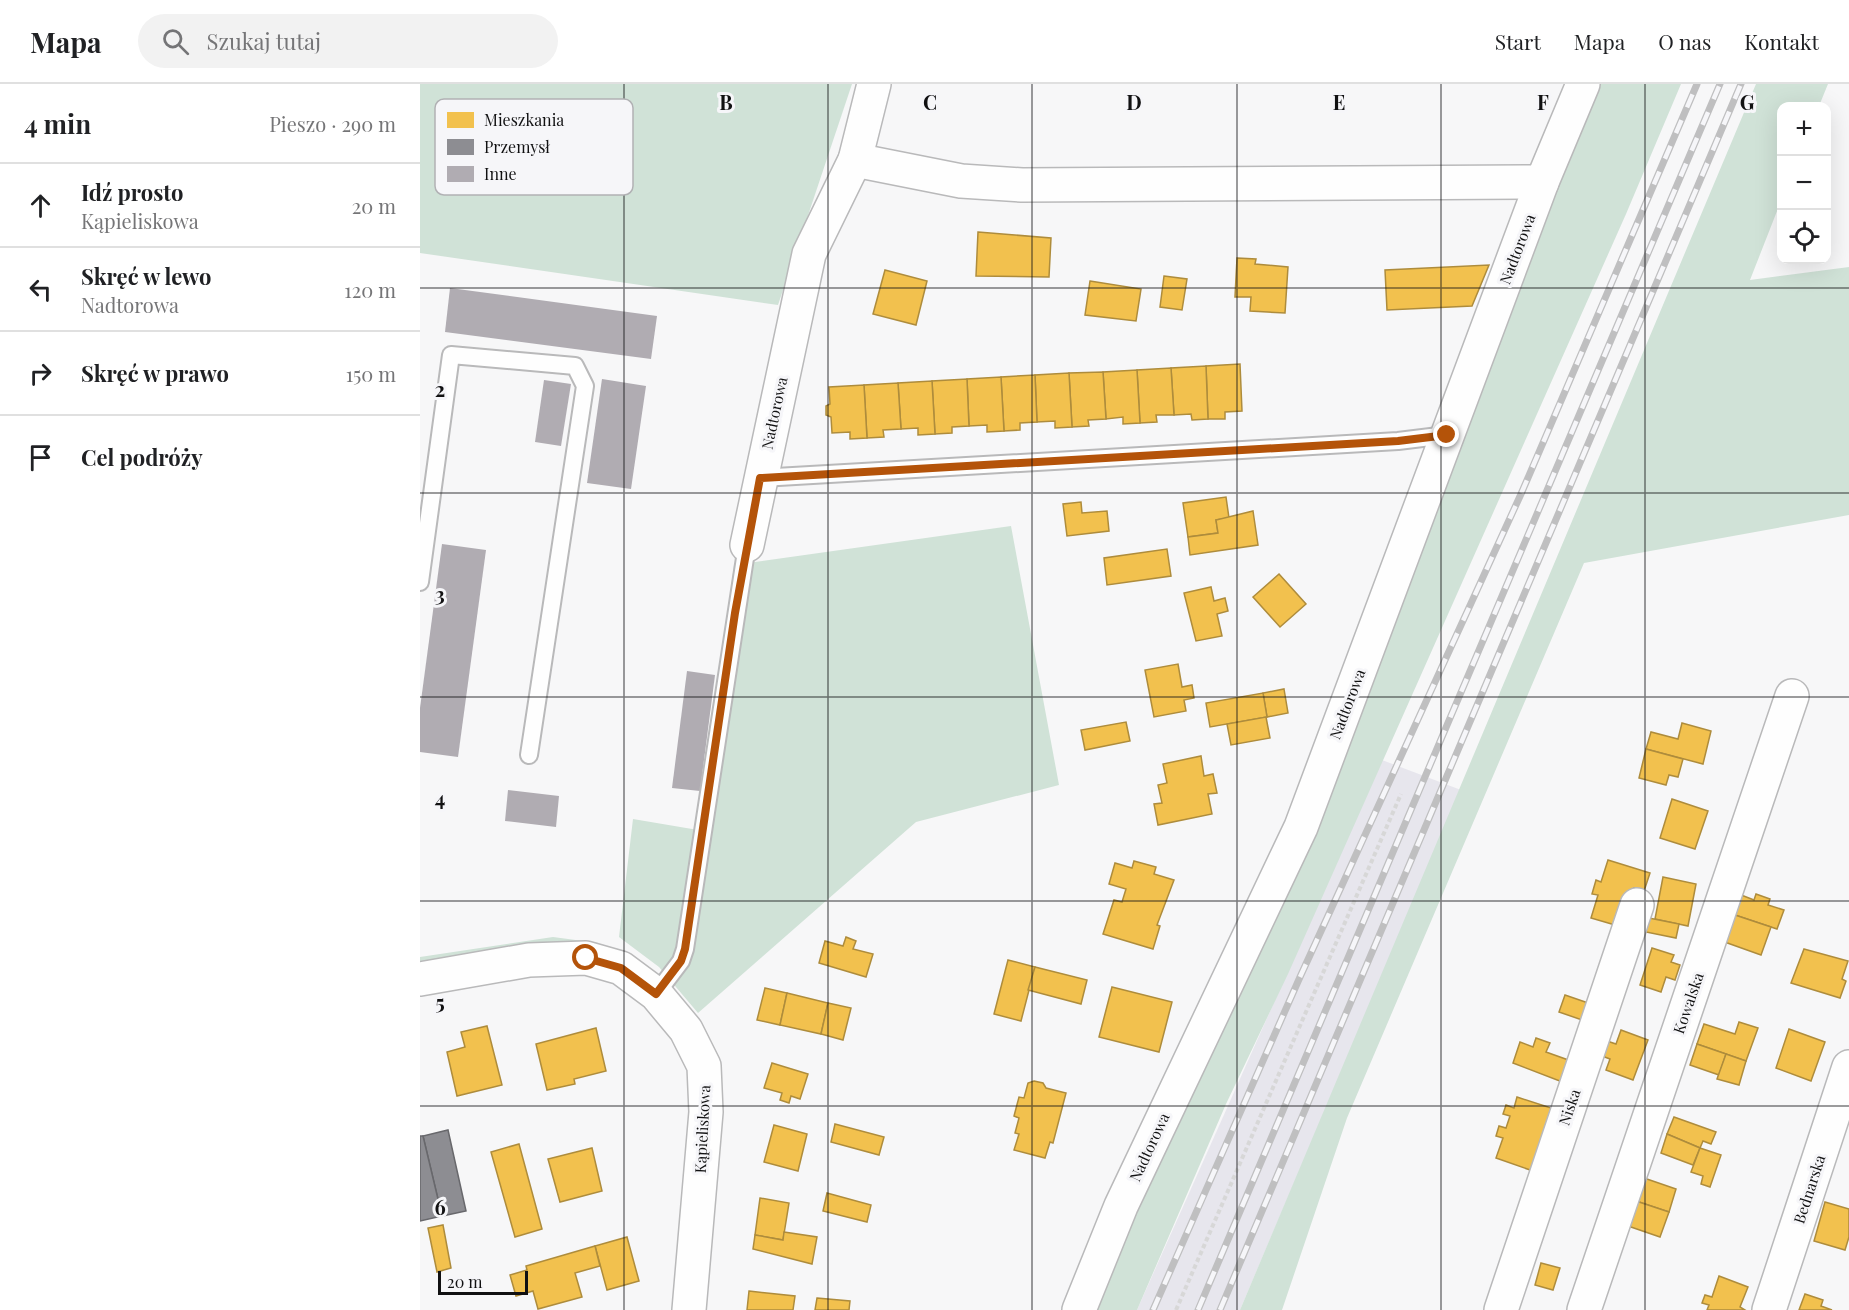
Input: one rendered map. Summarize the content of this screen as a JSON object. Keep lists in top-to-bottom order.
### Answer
{
  "streets": {
    "street": [
      "Nadtorowa",
      "Kowalska",
      "Niska",
      "Kąpieliskowa",
      "Bednarska"
    ]
  },
  "crossings": [
    ["Nadtorowa", "Kąpieliskowa"]
  ],
  "legend": ["Mieszkania", "Przemysł", "Inne"],
  "scale_bar": "20 m",
  "page": {
    "header": "Mapa",
    "search": "Szukaj tutaj",
    "nav": [
      "Start",
      "Mapa",
      "O nas",
      "Kontakt"
    ],
    "heading": ["4 min", "Pieszo · 290 m"],
    "map_buttons": ["+", "−"],
    "list": [
      ["Idź prosto", "Kąpieliskowa", "20 m"],
      ["Skręć w lewo", "Nadtorowa", "120 m"],
      ["Skręć w prawo", "150 m"],
      "Cel podróży"
    ],
    "scale": "20 m"
  },
  "grid": {
    "columns": [
      "B",
      "C",
      "D",
      "E",
      "F",
      "G"
    ],
    "rows": [
      "2",
      "3",
      "4",
      "5",
      "6"
    ]
  }
}
